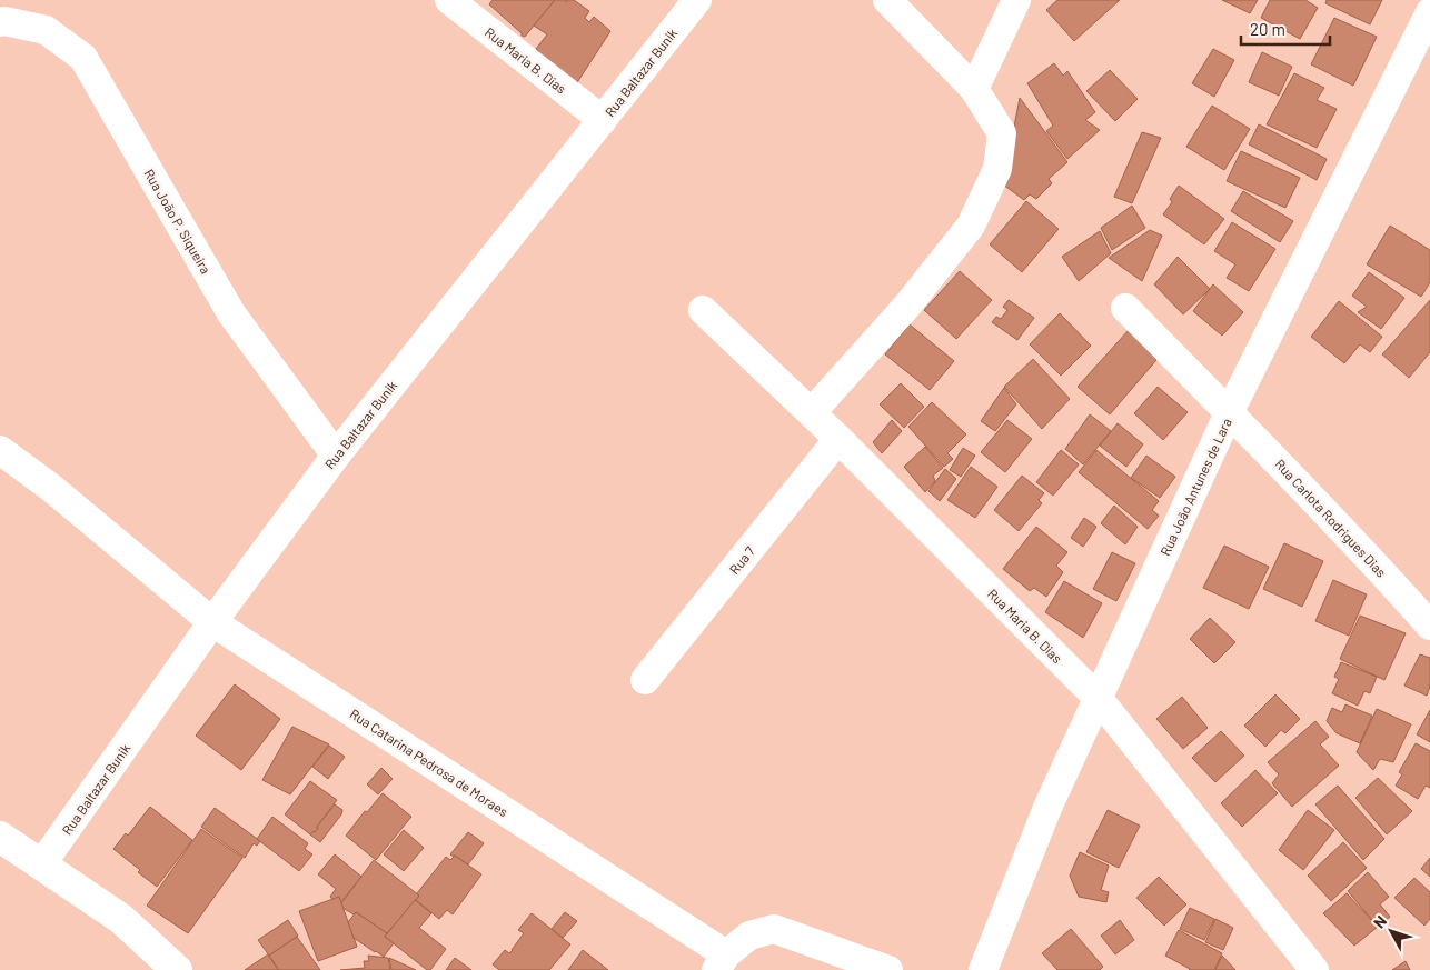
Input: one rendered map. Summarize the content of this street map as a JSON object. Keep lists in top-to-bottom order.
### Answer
{
  "streets": {
    "street": [
      "Rua Maria B. Dias",
      "Rua Baltazar Bunik",
      "Rua João P. Siqueira",
      "Rua João Antunes de Lara",
      "Rua Carlota Rodrigues Dias",
      "Rua 7",
      "Rua Catarina Pedrosa de Moraes"
    ]
  },
  "crossings": [
    ["Rua Maria B. Dias", "Rua Baltazar Bunik"],
    ["Rua Maria B. Dias", "Rua João Antunes de Lara"],
    ["Rua Maria B. Dias", "Rua 7"],
    ["Rua Baltazar Bunik", "Rua João P. Siqueira"],
    ["Rua Baltazar Bunik", "Rua Catarina Pedrosa de Moraes"],
    ["Rua João Antunes de Lara", "Rua Carlota Rodrigues Dias"]
  ],
  "scale_bar": "20 m",
  "north": "top left"
}
